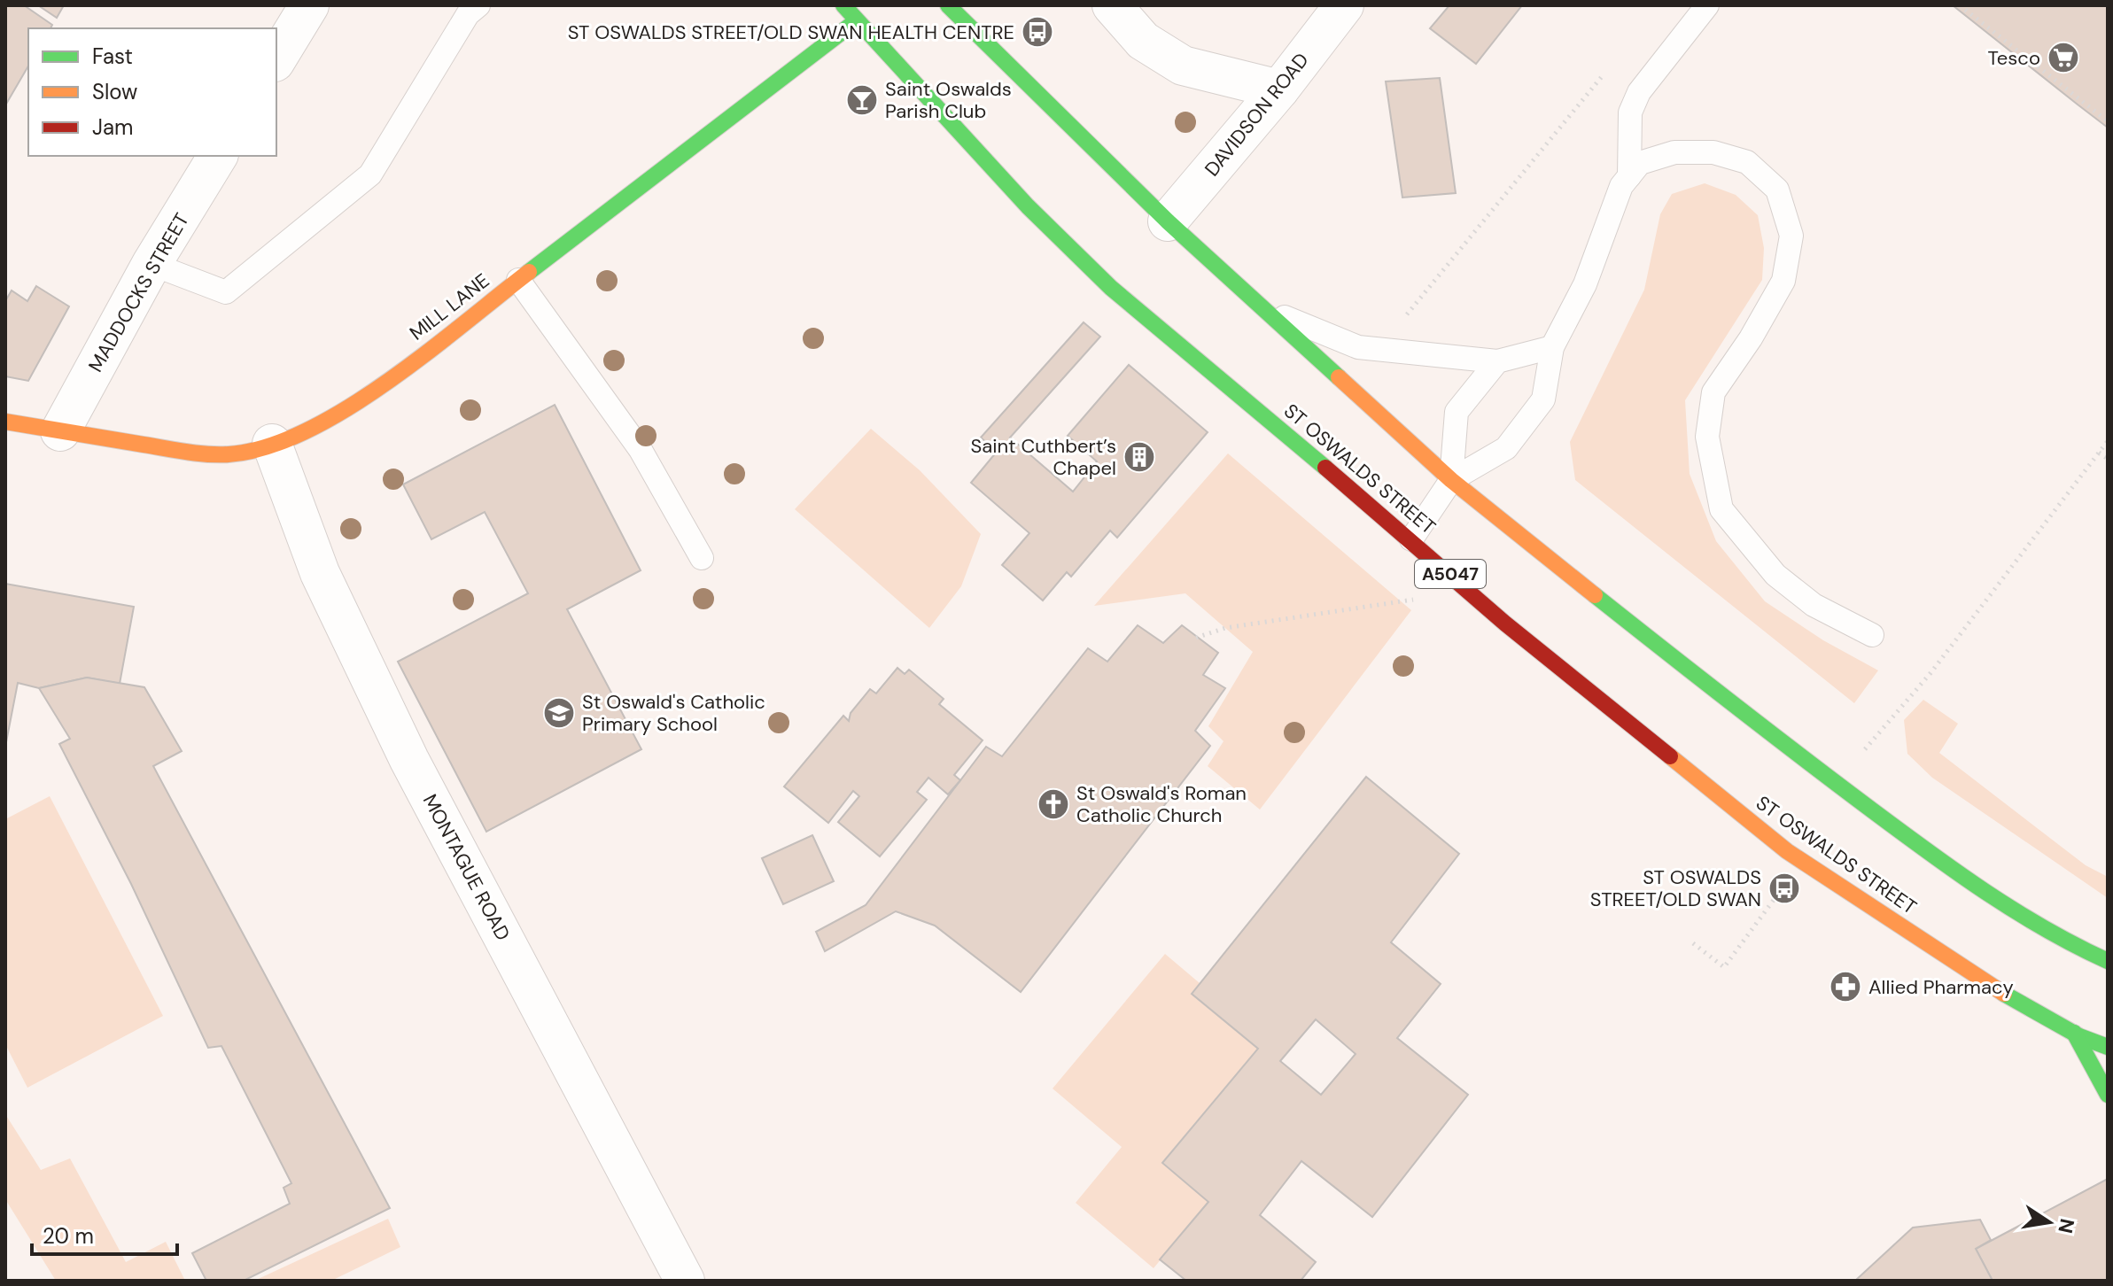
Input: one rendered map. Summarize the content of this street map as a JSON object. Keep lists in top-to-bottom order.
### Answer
{
  "streets": {
    "main road": ["MILL LANE", "ST OSWALDS STREET", "A5047"],
    "street": ["DAVIDSON ROAD", "MADDOCKS STREET", "MONTAGUE ROAD"]
  },
  "crossings": [
    ["MADDOCKS STREET", "MILL LANE"],
    ["MILL LANE", "ST OSWALDS STREET"],
    ["MILL LANE", "MONTAGUE ROAD"]
  ],
  "places": {
    "bus stop": ["ST OSWALDS STREET/OLD SWAN HEALTH CENTRE", "ST OSWALDS STREET/OLD SWAN"],
    "supermarket": ["Tesco"],
    "bar": ["Saint Oswalds Parish Club"],
    "building": ["Saint Cuthbert’s Chapel"],
    "school or university": ["St Oswald's Catholic Primary School"],
    "church": ["St Oswald's Roman Catholic Church"],
    "pharmacy": ["Allied Pharmacy"]
  },
  "legend": ["Fast", "Slow", "Jam"],
  "scale_bar": "20 m",
  "north": "right"
}
